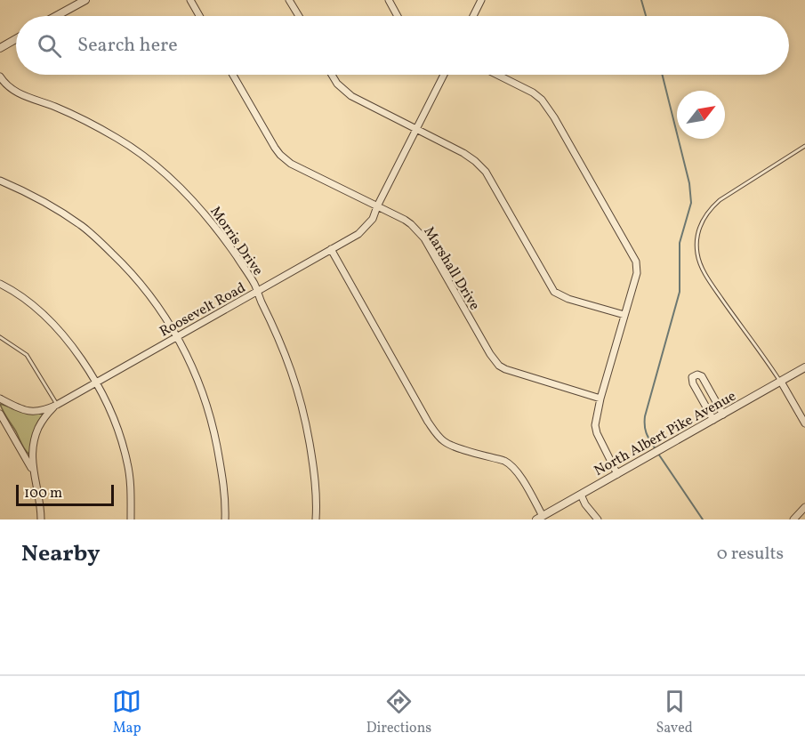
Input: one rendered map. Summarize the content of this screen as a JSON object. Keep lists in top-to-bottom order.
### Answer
{
  "streets": {
    "street": [
      "Morris Drive",
      "Marshall Drive",
      "Roosevelt Road",
      "North Albert Pike Avenue"
    ]
  },
  "crossings": [
    ["Morris Drive", "Roosevelt Road"],
    ["Marshall Drive", "Roosevelt Road"]
  ],
  "scale_bar": "100 m",
  "north": "top right",
  "page": {
    "search": "Search here",
    "scale": "100 m",
    "heading": ["Nearby", "0 results"],
    "nav": ["Map", "Directions", "Saved"]
  }
}
